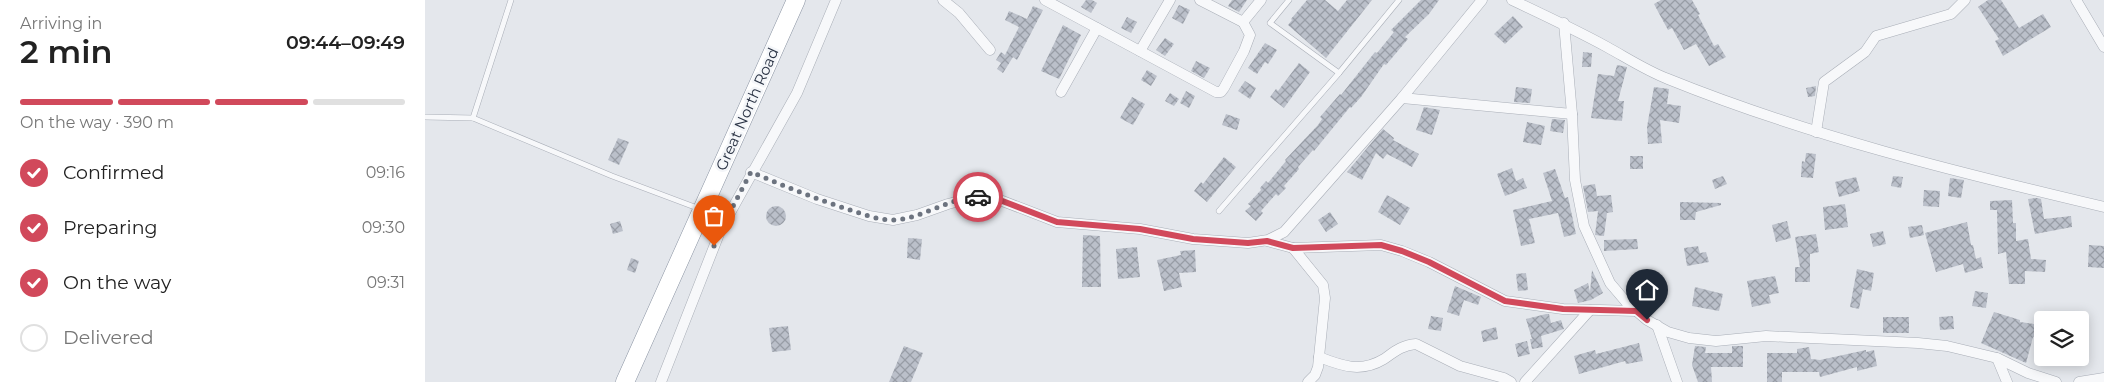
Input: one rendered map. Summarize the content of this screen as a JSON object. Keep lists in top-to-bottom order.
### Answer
{
  "streets": {
    "highway": ["Great North Road"]
  },
  "page": {
    "heading": ["2 min", "Arriving in", "09:44–09:49"],
    "bar": "On the way · 390 m",
    "list": [
      ["Confirmed", "09:16"],
      ["Preparing", "09:30"],
      ["On the way", "09:31"],
      "Delivered"
    ]
  }
}
